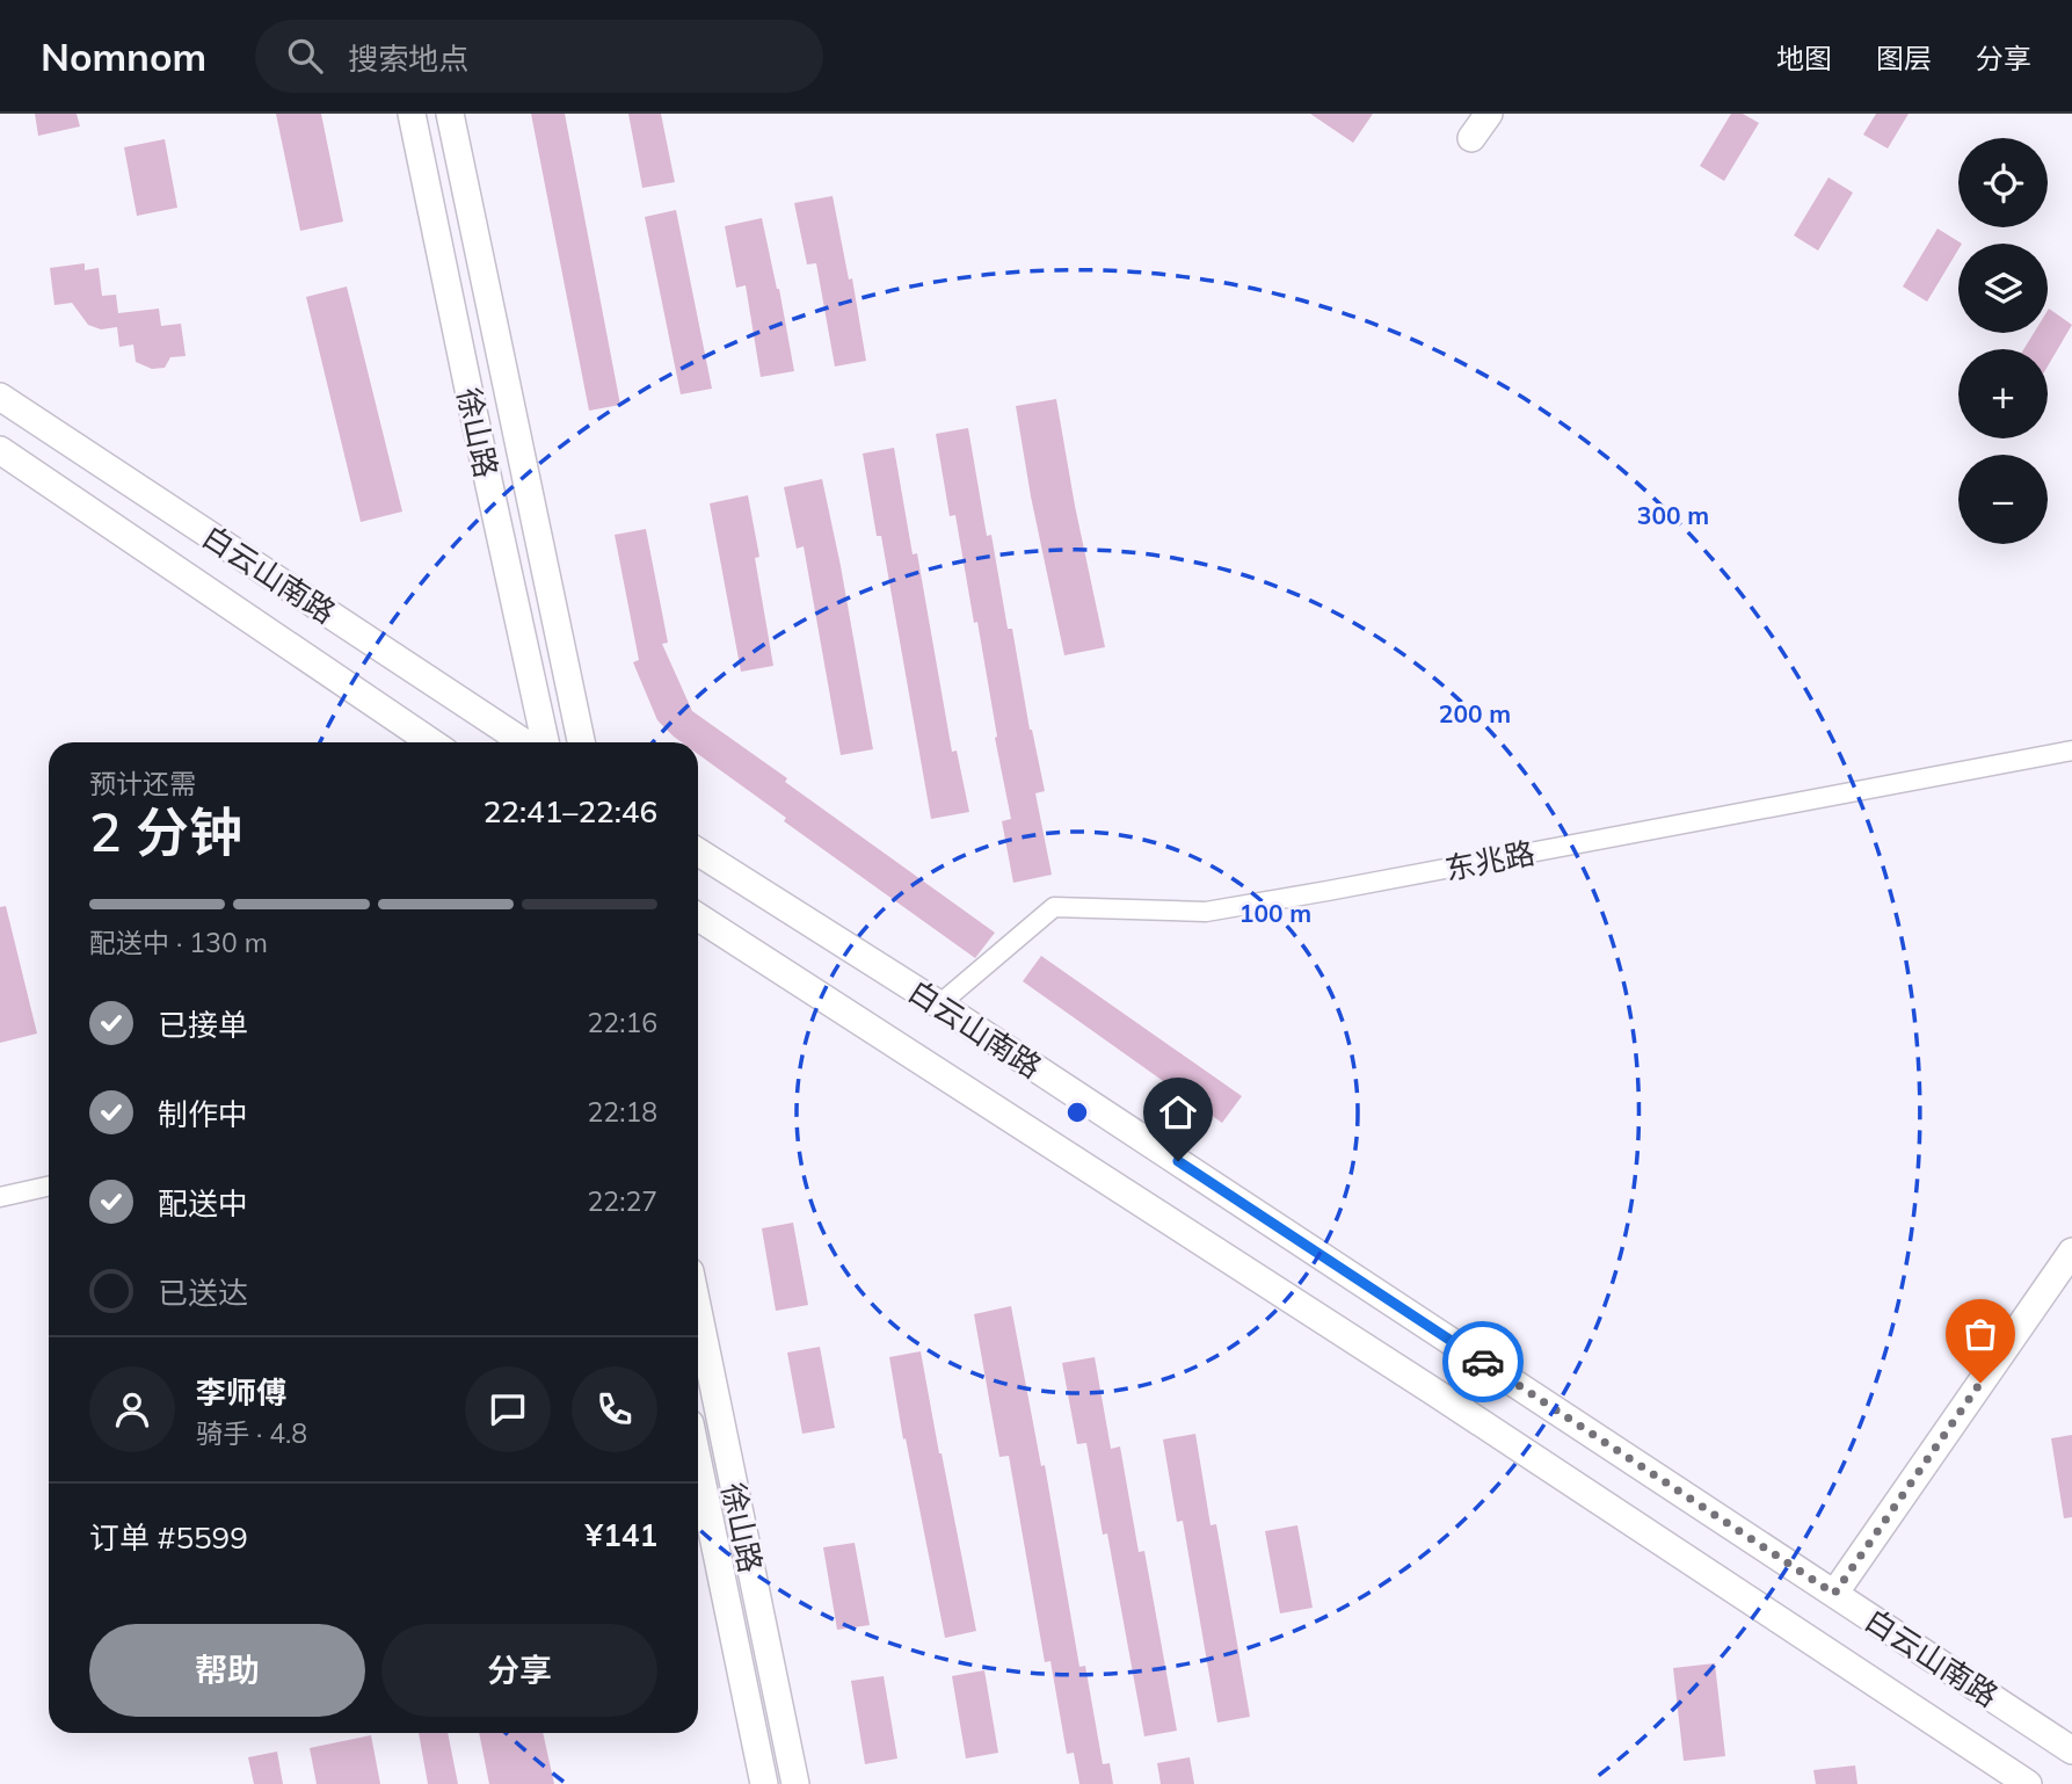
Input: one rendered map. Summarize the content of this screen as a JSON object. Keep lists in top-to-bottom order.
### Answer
{
  "streets": {
    "main road": ["徐山路", "白云山南路"],
    "street": ["东兆路"]
  },
  "crossings": [
    ["白云山南路", "东兆路"]
  ],
  "page": {
    "header": "Nomnom",
    "search": "搜索地点",
    "nav": ["地图", "图层", "分享"],
    "map_buttons": ["+", "−"],
    "heading": ["2 分钟", "预计还需", "22:41–22:46"],
    "panel": [
      "李师傅",
      "骑手 · 4.8",
      "订单 #5599",
      "¥141"
    ],
    "bar": "配送中 · 130 m",
    "list": [
      ["已接单", "22:16"],
      ["制作中", "22:18"],
      ["配送中", "22:27"],
      "已送达"
    ],
    "buttons": ["帮助", "分享"]
  },
  "rings": ["300 m", "200 m", "100 m"]
}
